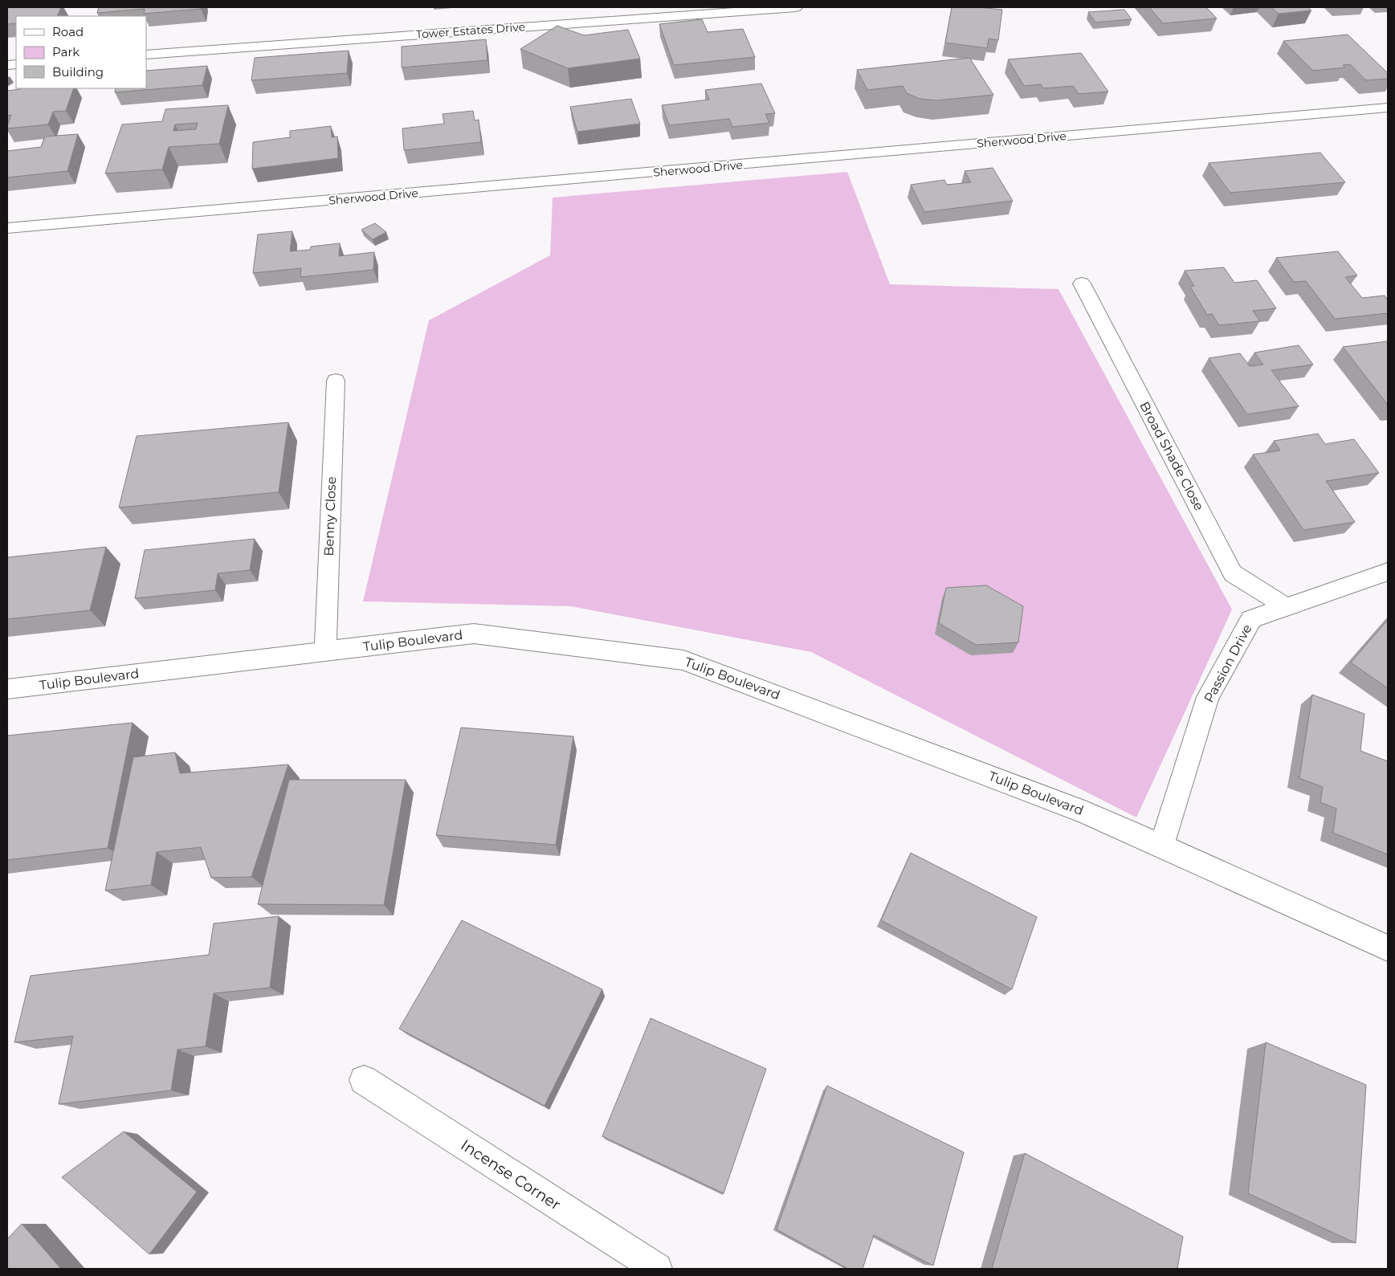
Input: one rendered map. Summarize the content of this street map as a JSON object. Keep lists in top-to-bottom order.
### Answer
{
  "streets": {
    "street": [
      "Tower Estates Drive",
      "Sherwood Drive",
      "Broad Shade Close",
      "Benny Close",
      "Tulip Boulevard",
      "Passion Drive",
      "Incense Corner"
    ]
  },
  "crossings": [
    ["Broad Shade Close", "Passion Drive"],
    ["Benny Close", "Tulip Boulevard"],
    ["Tulip Boulevard", "Passion Drive"]
  ],
  "legend": ["Road", "Park", "Building"]
}
